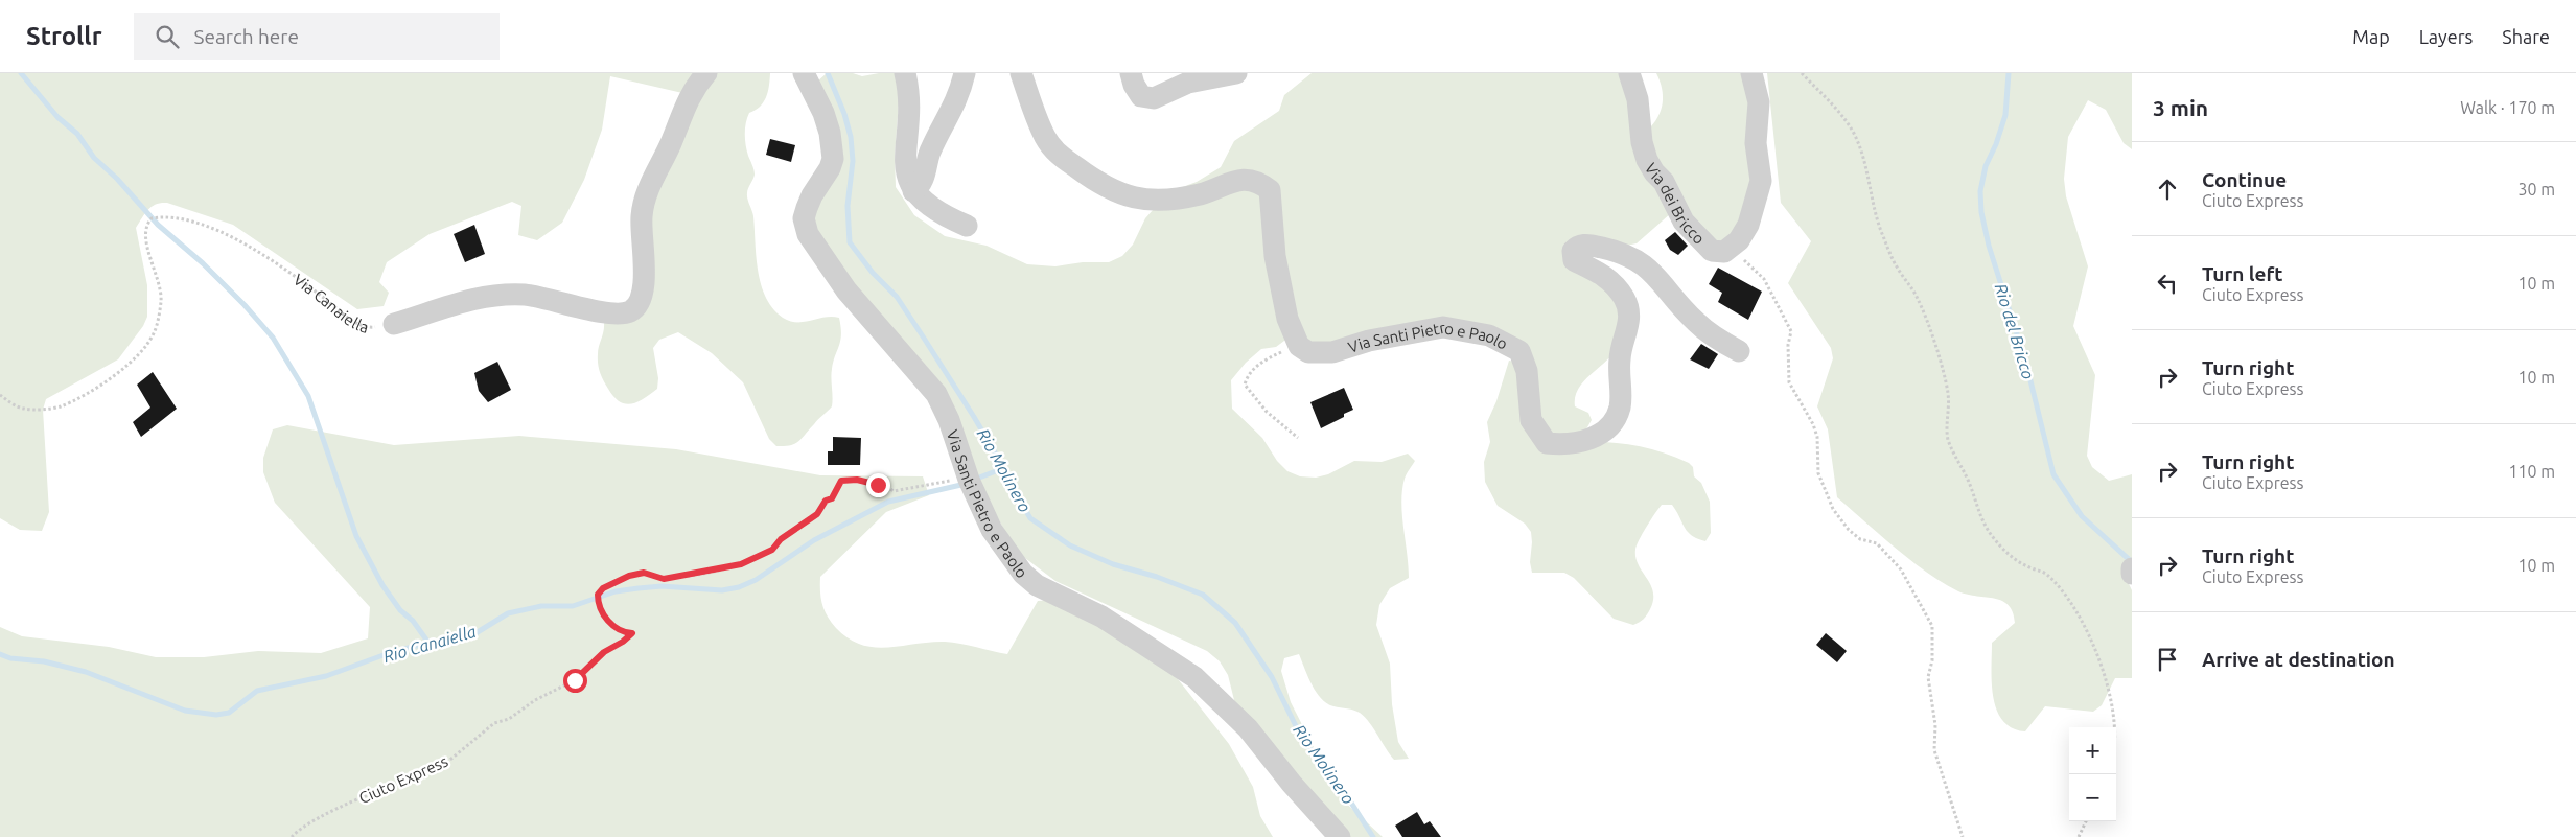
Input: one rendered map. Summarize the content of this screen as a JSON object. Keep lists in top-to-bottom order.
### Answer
{
  "streets": {
    "street": ["Via dei Bricco", "Via Canaiella", "Via Santi Pietro e Paolo"],
    "path": ["Ciuto Express"]
  },
  "crossings": [
    ["Via Santi Pietro e Paolo", "Ciuto Express"]
  ],
  "water": ["Rio del Bricco", "Rio Molinero", "Rio Canaiella"],
  "page": {
    "header": "Strollr",
    "search": "Search here",
    "nav": ["Map", "Layers", "Share"],
    "heading": ["3 min", "Walk · 170 m"],
    "list": [
      ["Continue", "Ciuto Express", "30 m"],
      ["Turn left", "Ciuto Express", "10 m"],
      ["Turn right", "Ciuto Express", "10 m"],
      ["Turn right", "Ciuto Express", "110 m"],
      ["Turn right", "Ciuto Express", "10 m"],
      "Arrive at destination"
    ],
    "map_buttons": ["+", "−"]
  }
}
